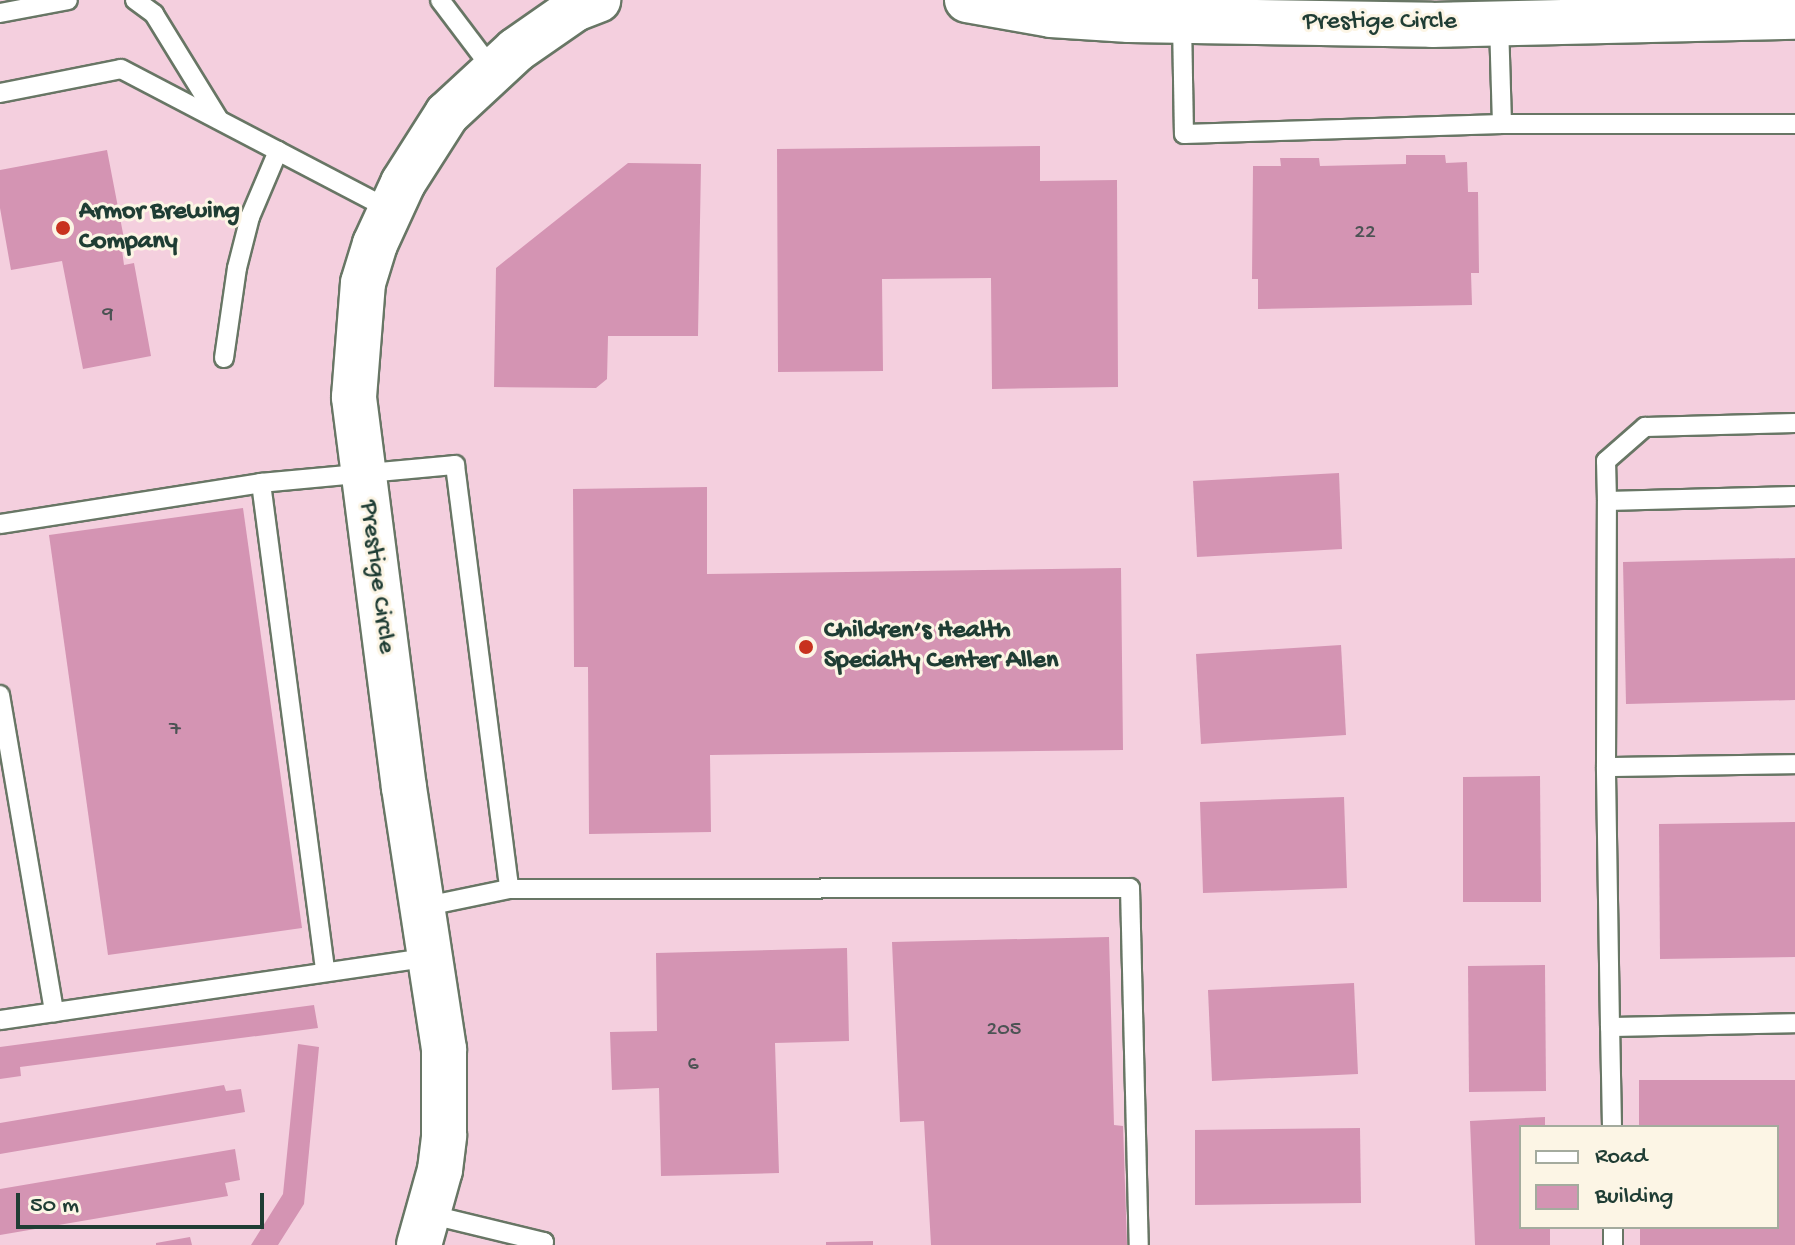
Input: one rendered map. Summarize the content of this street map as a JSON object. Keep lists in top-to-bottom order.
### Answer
{
  "streets": {
    "street": ["Prestige Circle"]
  },
  "places": ["Armor Brewing Company", "Children’s Health Specialty Center Allen"],
  "house_numbers": [
    "22",
    "9",
    "7",
    "205",
    "6"
  ],
  "legend": ["Road", "Building"],
  "scale_bar": "50 m"
}
